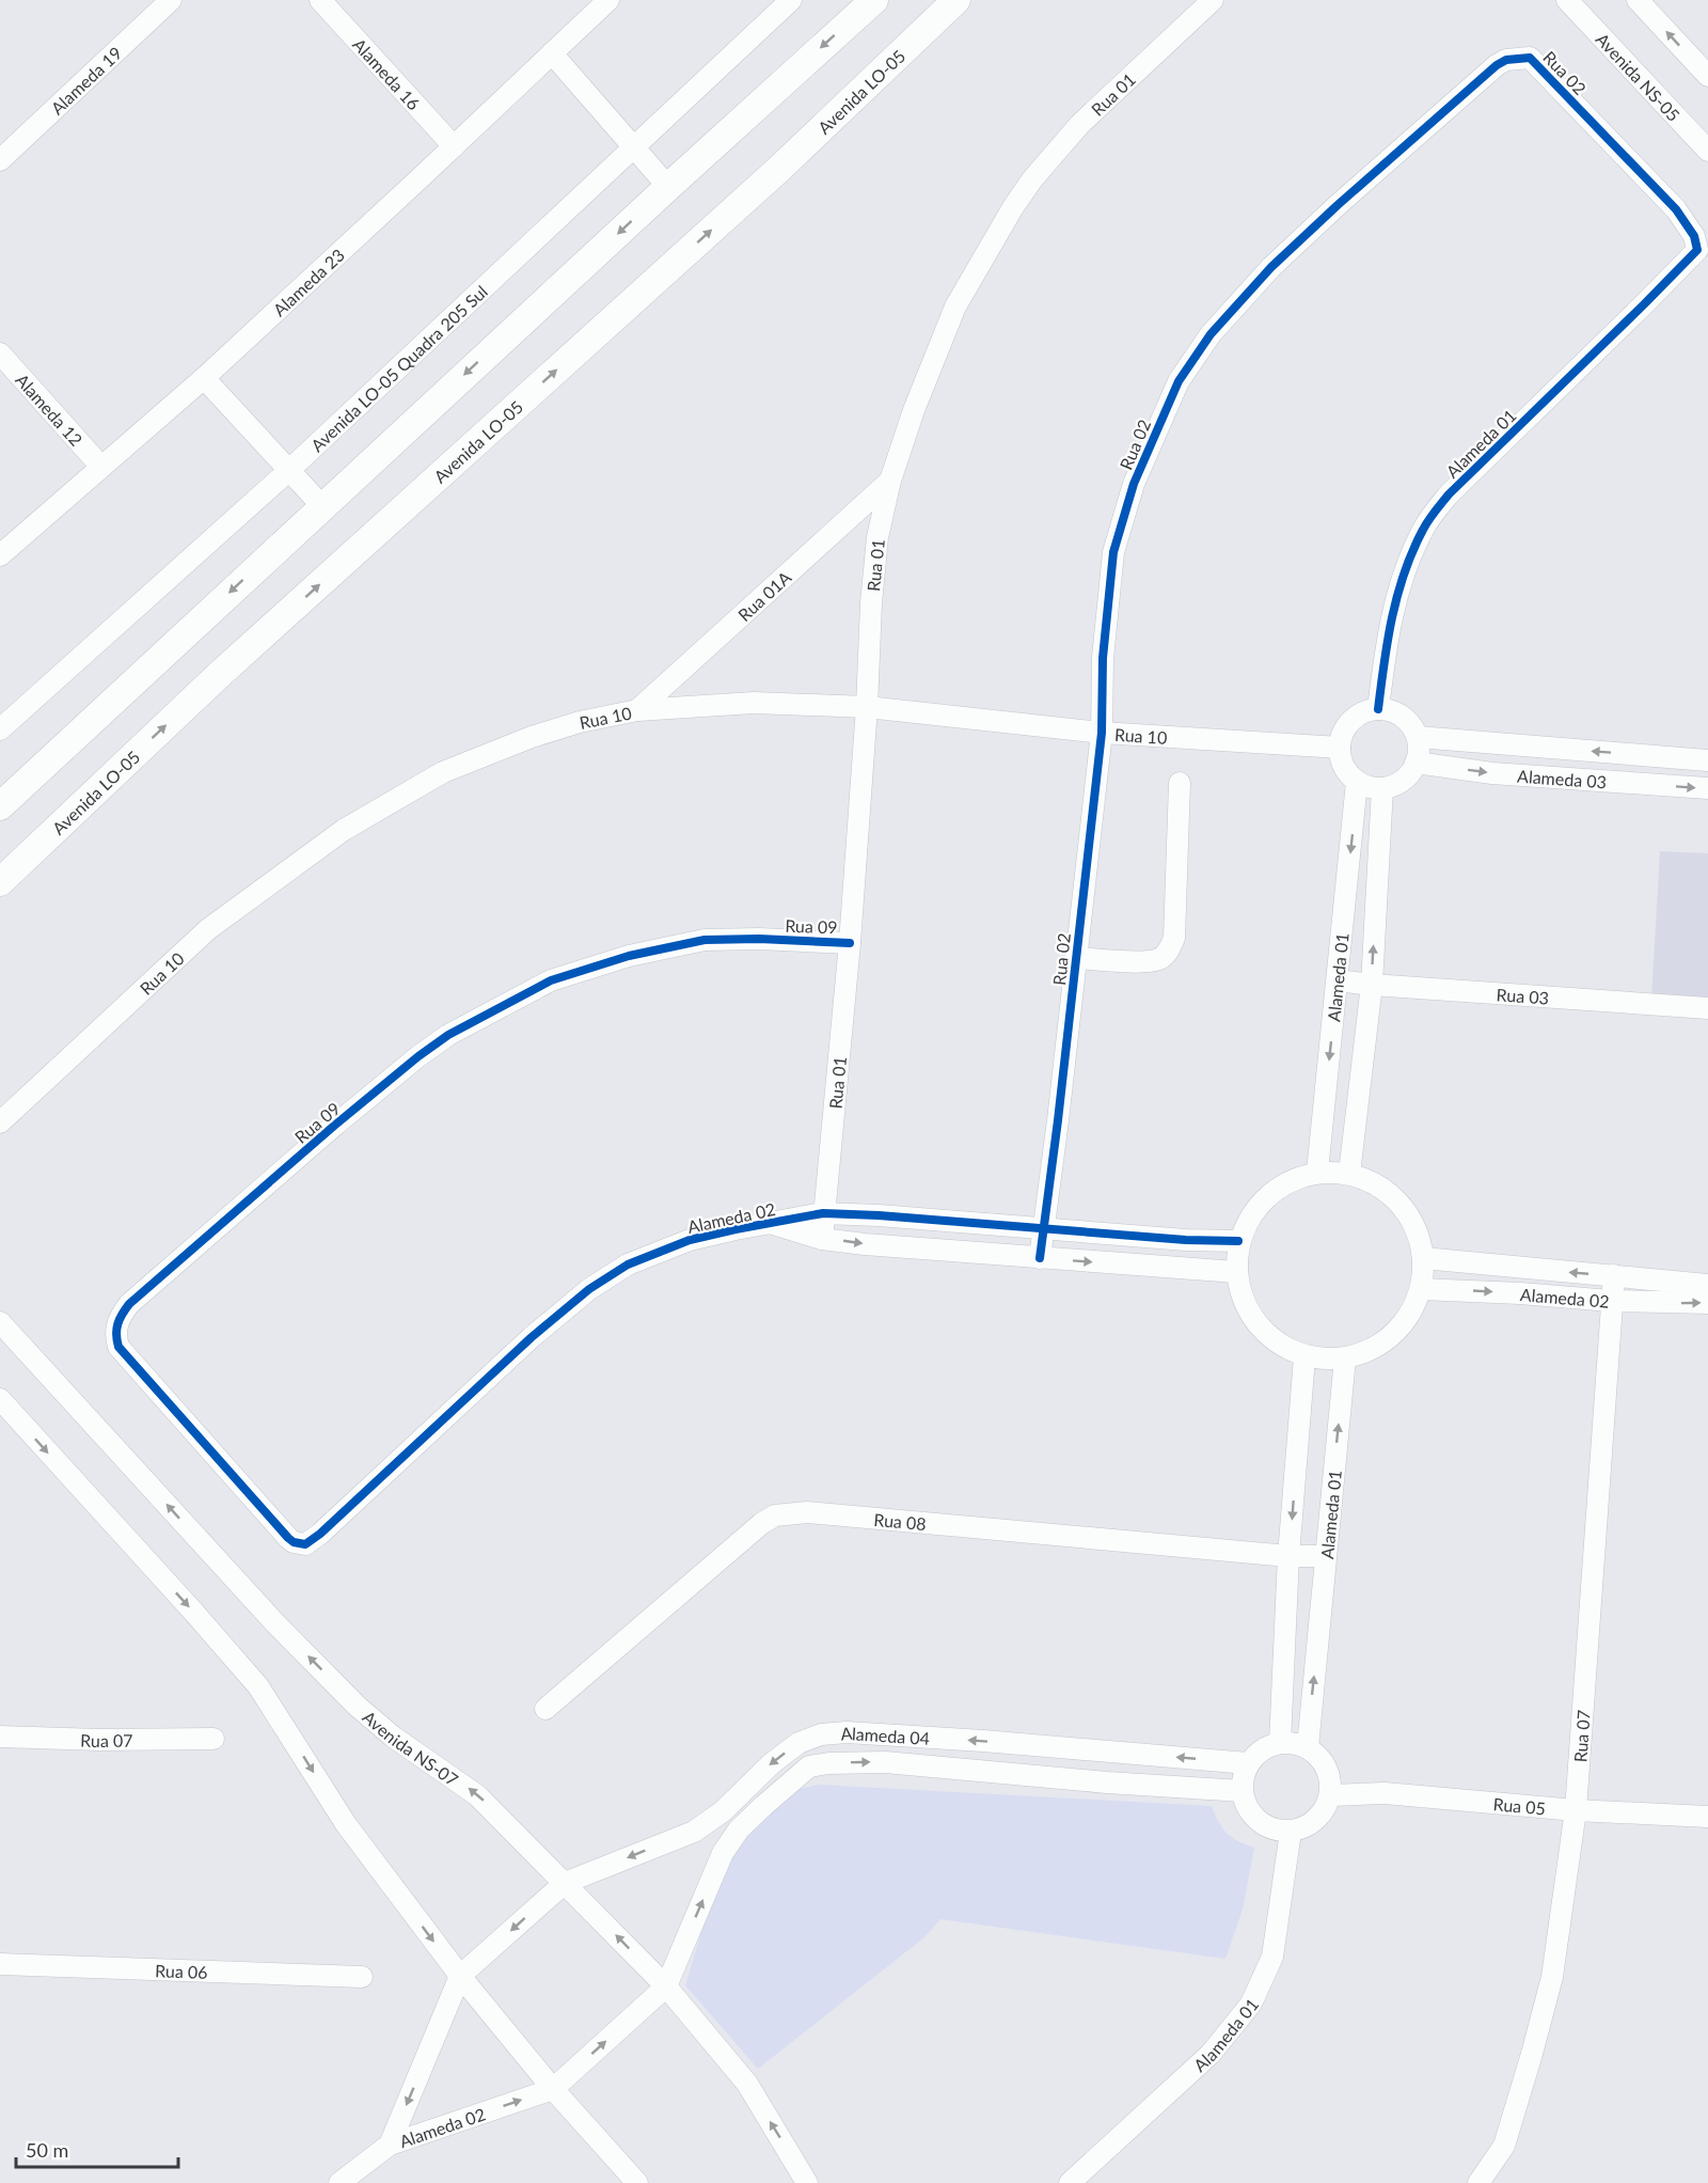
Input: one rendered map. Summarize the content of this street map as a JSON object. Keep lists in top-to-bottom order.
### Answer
{
  "streets": {
    "main road": ["Avenida LO-05"],
    "street": [
      "Alameda 16",
      "Rua 02",
      "Avenida NS-05",
      "Alameda 19",
      "Rua 01",
      "Alameda 23",
      "Avenida LO-05 Quadra 205 Sul",
      "Alameda 12",
      "Alameda 01",
      "Rua 01A",
      "Rua 10",
      "Alameda 03",
      "Rua 09",
      "Rua 03",
      "Alameda 02",
      "Rua 08",
      "Alameda 04",
      "Rua 07",
      "Avenida NS-07",
      "Rua 05",
      "Rua 06"
    ]
  },
  "crossings": [
    ["Alameda 16", "Alameda 23"],
    ["Rua 02", "Alameda 01"],
    ["Rua 02", "Rua 10"],
    ["Rua 02", "Alameda 02"],
    ["Rua 01", "Rua 01A"],
    ["Rua 01", "Rua 10"],
    ["Rua 01", "Rua 09"],
    ["Rua 01", "Alameda 02"],
    ["Alameda 23", "Alameda 12"],
    ["Alameda 01", "Rua 10"],
    ["Alameda 01", "Alameda 03"],
    ["Alameda 01", "Rua 03"],
    ["Alameda 01", "Alameda 02"],
    ["Alameda 01", "Rua 08"],
    ["Alameda 01", "Alameda 04"],
    ["Alameda 01", "Rua 05"],
    ["Rua 01A", "Rua 10"],
    ["Rua 10", "Alameda 03"],
    ["Rua 09", "Alameda 02"],
    ["Alameda 02", "Rua 07"],
    ["Alameda 04", "Avenida NS-07"],
    ["Alameda 04", "Rua 05"],
    ["Rua 07", "Rua 05"]
  ],
  "scale_bar": "50 m"
}
